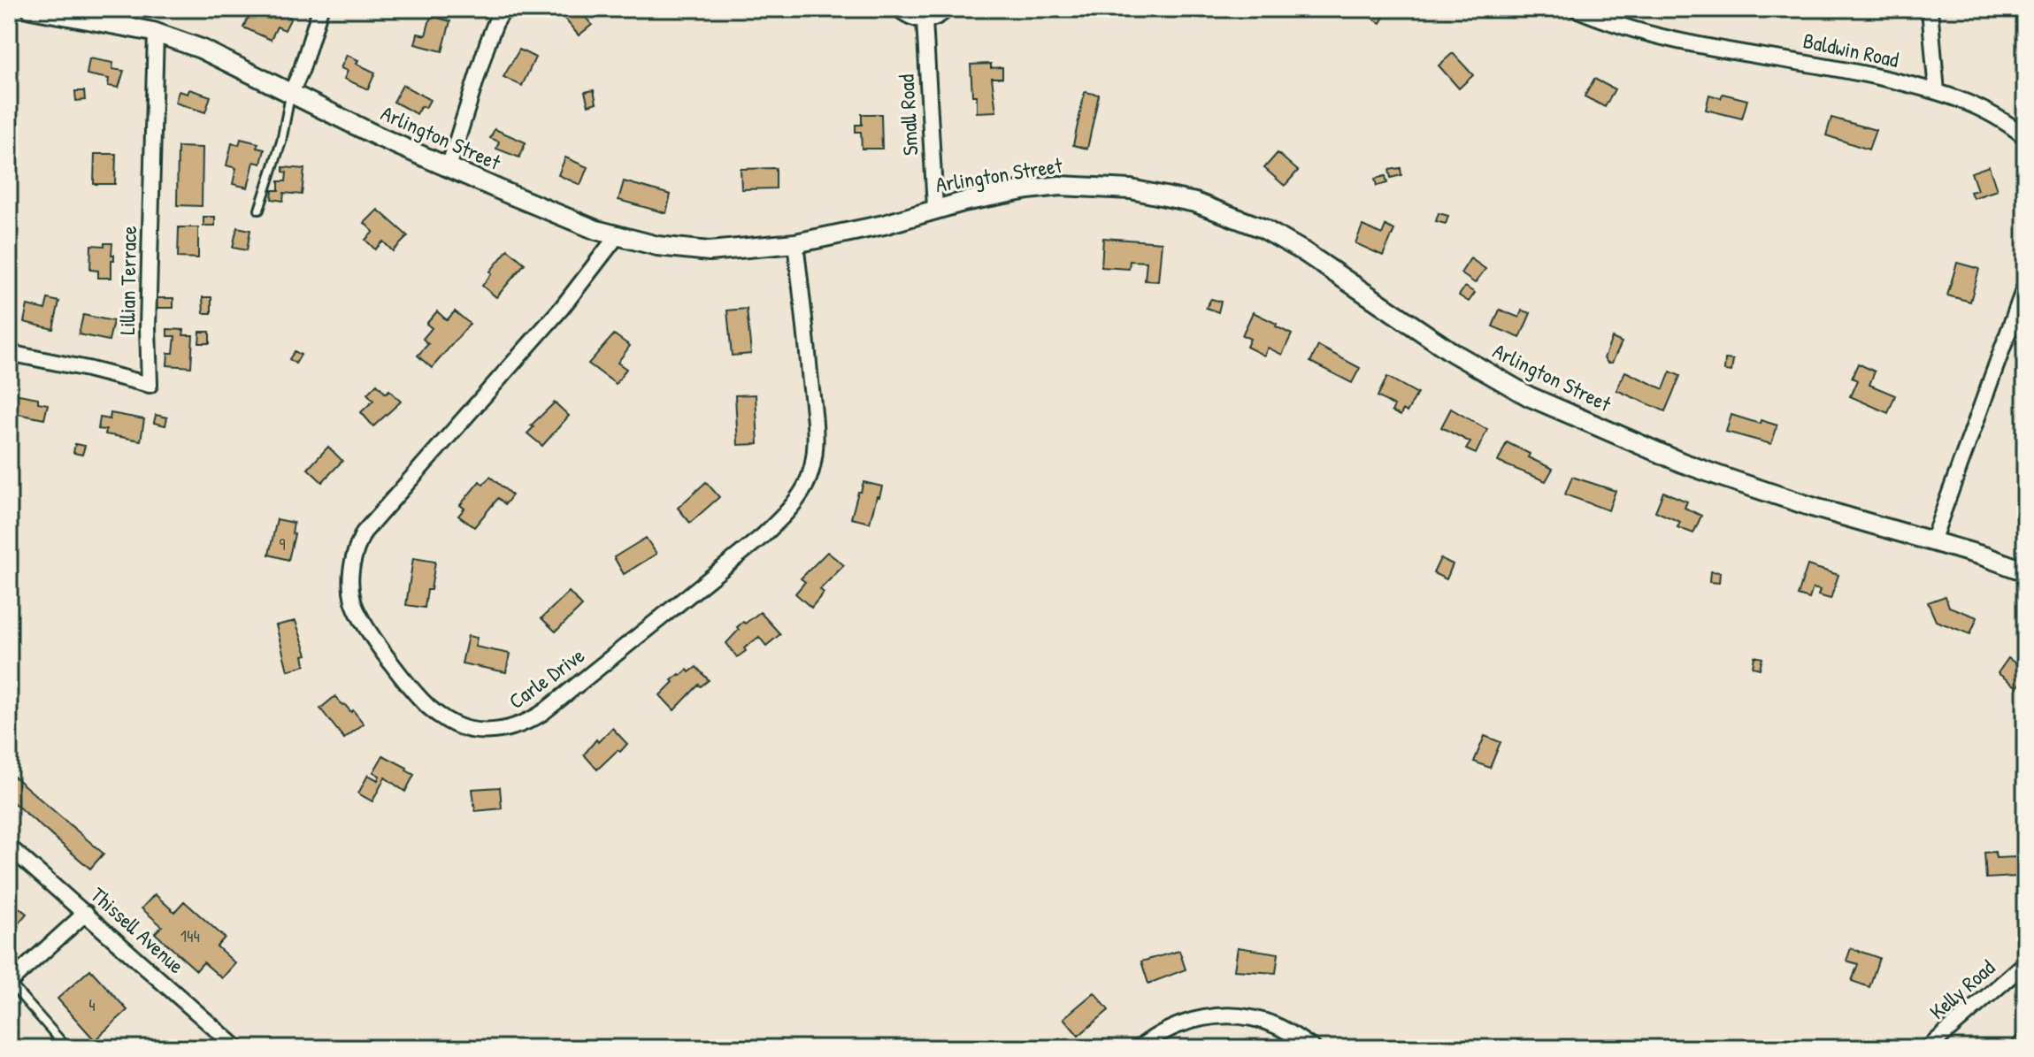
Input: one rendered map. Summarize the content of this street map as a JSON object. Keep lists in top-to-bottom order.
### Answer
{
  "streets": {
    "street": [
      "Baldwin Road",
      "Small Road",
      "Arlington Street",
      "Lillian Terrace",
      "Carle Drive",
      "Thissell Avenue",
      "Kelly Road"
    ]
  },
  "crossings": [
    ["Small Road", "Arlington Street"],
    ["Arlington Street", "Lillian Terrace"],
    ["Arlington Street", "Carle Drive"]
  ],
  "house_numbers": ["9", "144", "4"]
}
